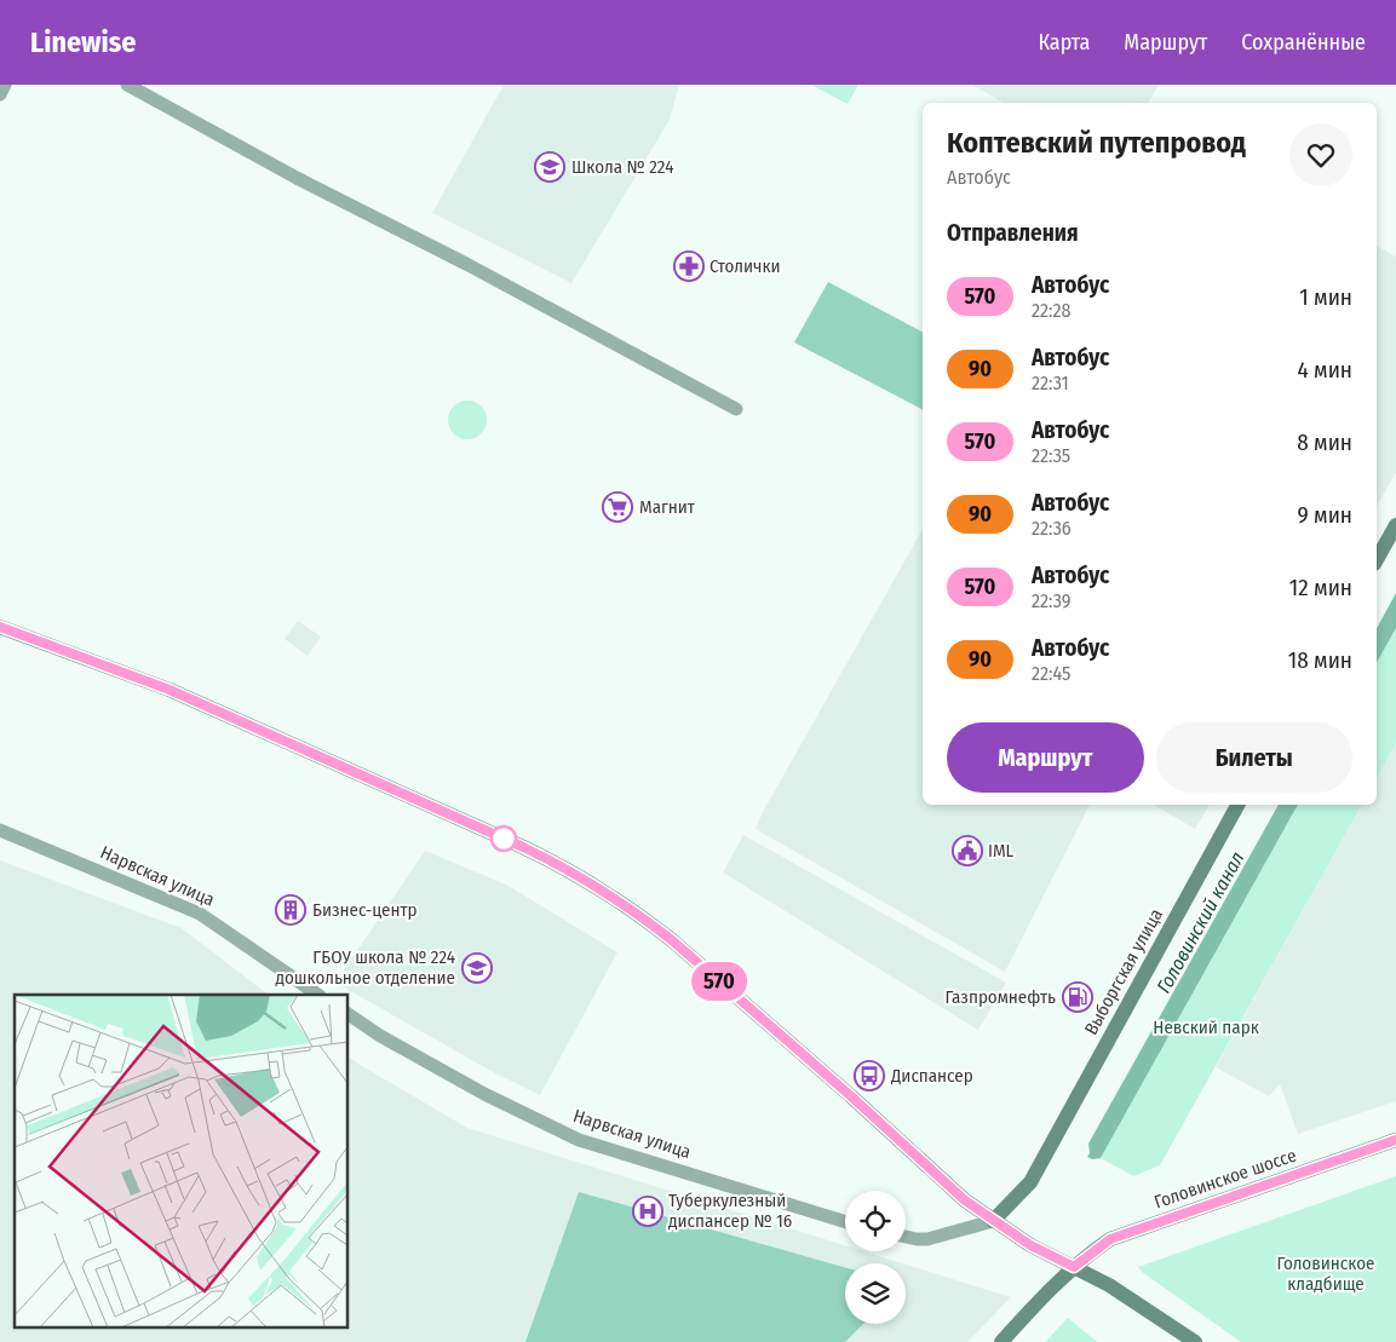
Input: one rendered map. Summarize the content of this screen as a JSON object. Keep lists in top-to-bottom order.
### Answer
{
  "streets": {
    "street": ["Нарвская улица", "Выборгская улица", "Головинское шоссе"]
  },
  "water": ["Головинский канал"],
  "parks": ["Невский парк", "Головинское кладбище"],
  "places": {
    "school or university": ["Школа № 224", "ГБОУ школа № 224 дошкольное отделение"],
    "pharmacy": ["Столички"],
    "supermarket": ["Магнит"],
    "public building": ["IML"],
    "building": ["Бизнес-центр"],
    "fuel station": ["Газпромнефть"],
    "bus stop": ["Диспансер"],
    "hospital": ["Туберкулезный диспансер № 16"]
  },
  "lines": ["bus line 570"],
  "page": {
    "header": "Linewise",
    "nav": ["Карта", "Маршрут", "Сохранённые"],
    "on_map": "570",
    "heading": [
      ["Коптевский путепровод", "Автобус"],
      "Отправления"
    ],
    "list": [
      {
        "mark": "570",
        "name": "Автобус",
        "note": "22:28",
        "value": "1 мин"
      },
      {
        "mark": "90",
        "name": "Автобус",
        "note": "22:31",
        "value": "4 мин"
      },
      {
        "mark": "570",
        "name": "Автобус",
        "note": "22:35",
        "value": "8 мин"
      },
      {
        "mark": "90",
        "name": "Автобус",
        "note": "22:36",
        "value": "9 мин"
      },
      {
        "mark": "570",
        "name": "Автобус",
        "note": "22:39",
        "value": "12 мин"
      },
      {
        "mark": "90",
        "name": "Автобус",
        "note": "22:45",
        "value": "18 мин"
      }
    ],
    "buttons": ["Маршрут", "Билеты"]
  }
}
